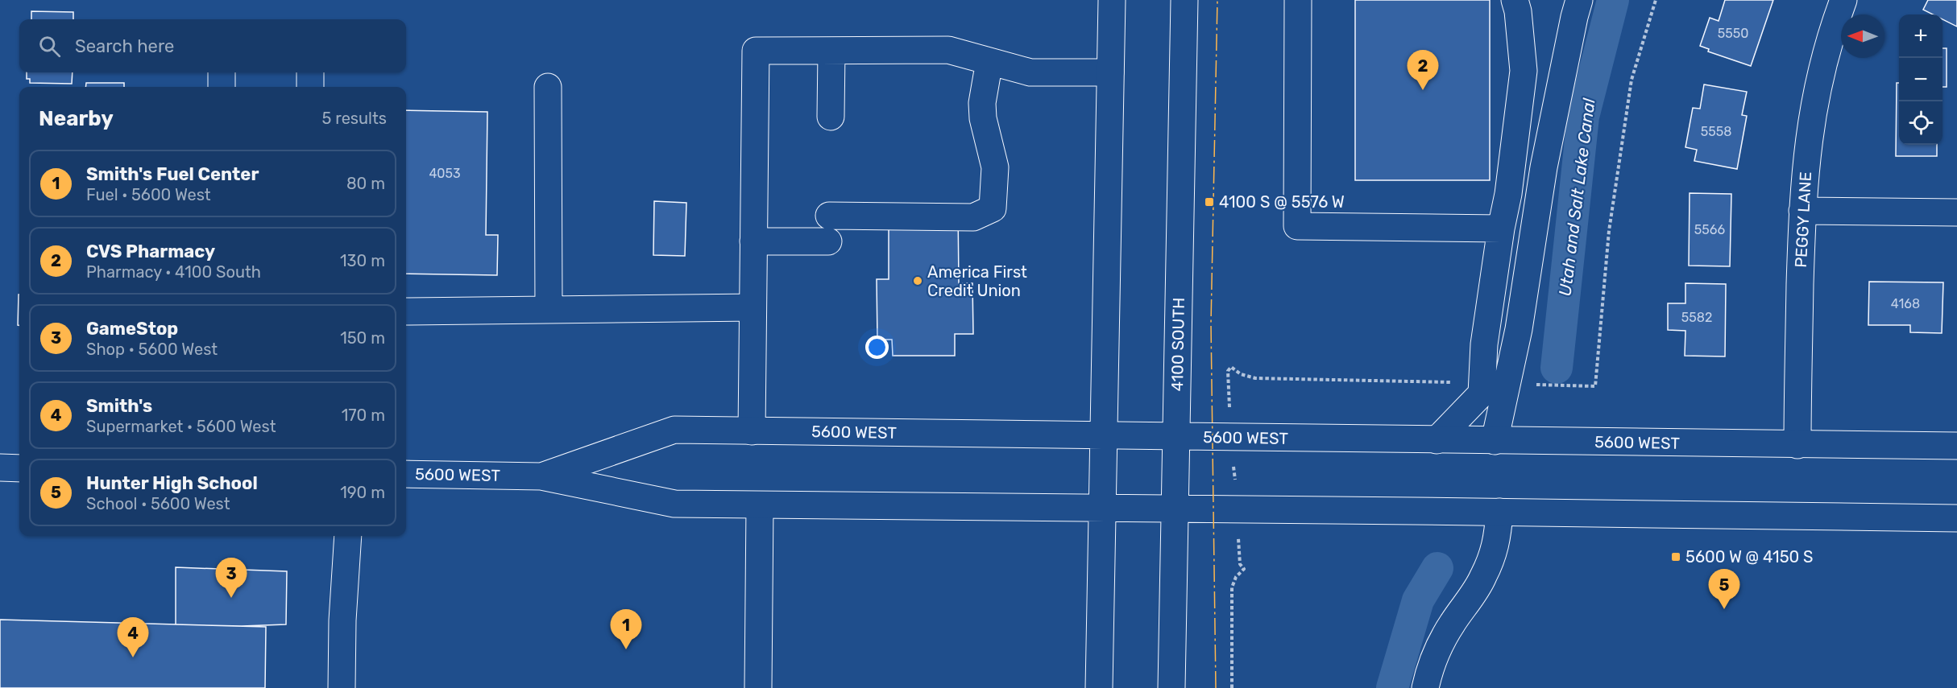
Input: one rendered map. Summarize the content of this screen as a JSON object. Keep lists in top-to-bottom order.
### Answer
{
  "streets": {
    "main road": ["PEGGY LANE", "4100 SOUTH", "5600 WEST"]
  },
  "crossings": [
    ["PEGGY LANE", "5600 WEST"],
    ["4100 SOUTH", "5600 WEST"]
  ],
  "water": ["Utah and Salt Lake Canal"],
  "places": {
    "transit": ["4100 S @ 5576 W", "5600 W @ 4150 S"],
    "other": ["America First Credit Union"]
  },
  "house_numbers": [
    "5550",
    "5558",
    "4053",
    "5566",
    "4168",
    "5582"
  ],
  "north": "left",
  "page": {
    "map_buttons": ["+", "−"],
    "search": "Search here",
    "pins": [
      "2",
      "3",
      "5",
      "1",
      "4"
    ],
    "heading": ["Nearby", "5 results"],
    "list": [
      {
        "mark": "1",
        "name": "Smith's Fuel Center",
        "note": "Fuel · 5600 West",
        "value": "80 m"
      },
      {
        "mark": "2",
        "name": "CVS Pharmacy",
        "note": "Pharmacy · 4100 South",
        "value": "130 m"
      },
      {
        "mark": "3",
        "name": "GameStop",
        "note": "Shop · 5600 West",
        "value": "150 m"
      },
      {
        "mark": "4",
        "name": "Smith's",
        "note": "Supermarket · 5600 West",
        "value": "170 m"
      },
      {
        "mark": "5",
        "name": "Hunter High School",
        "note": "School · 5600 West",
        "value": "190 m"
      }
    ]
  }
}
